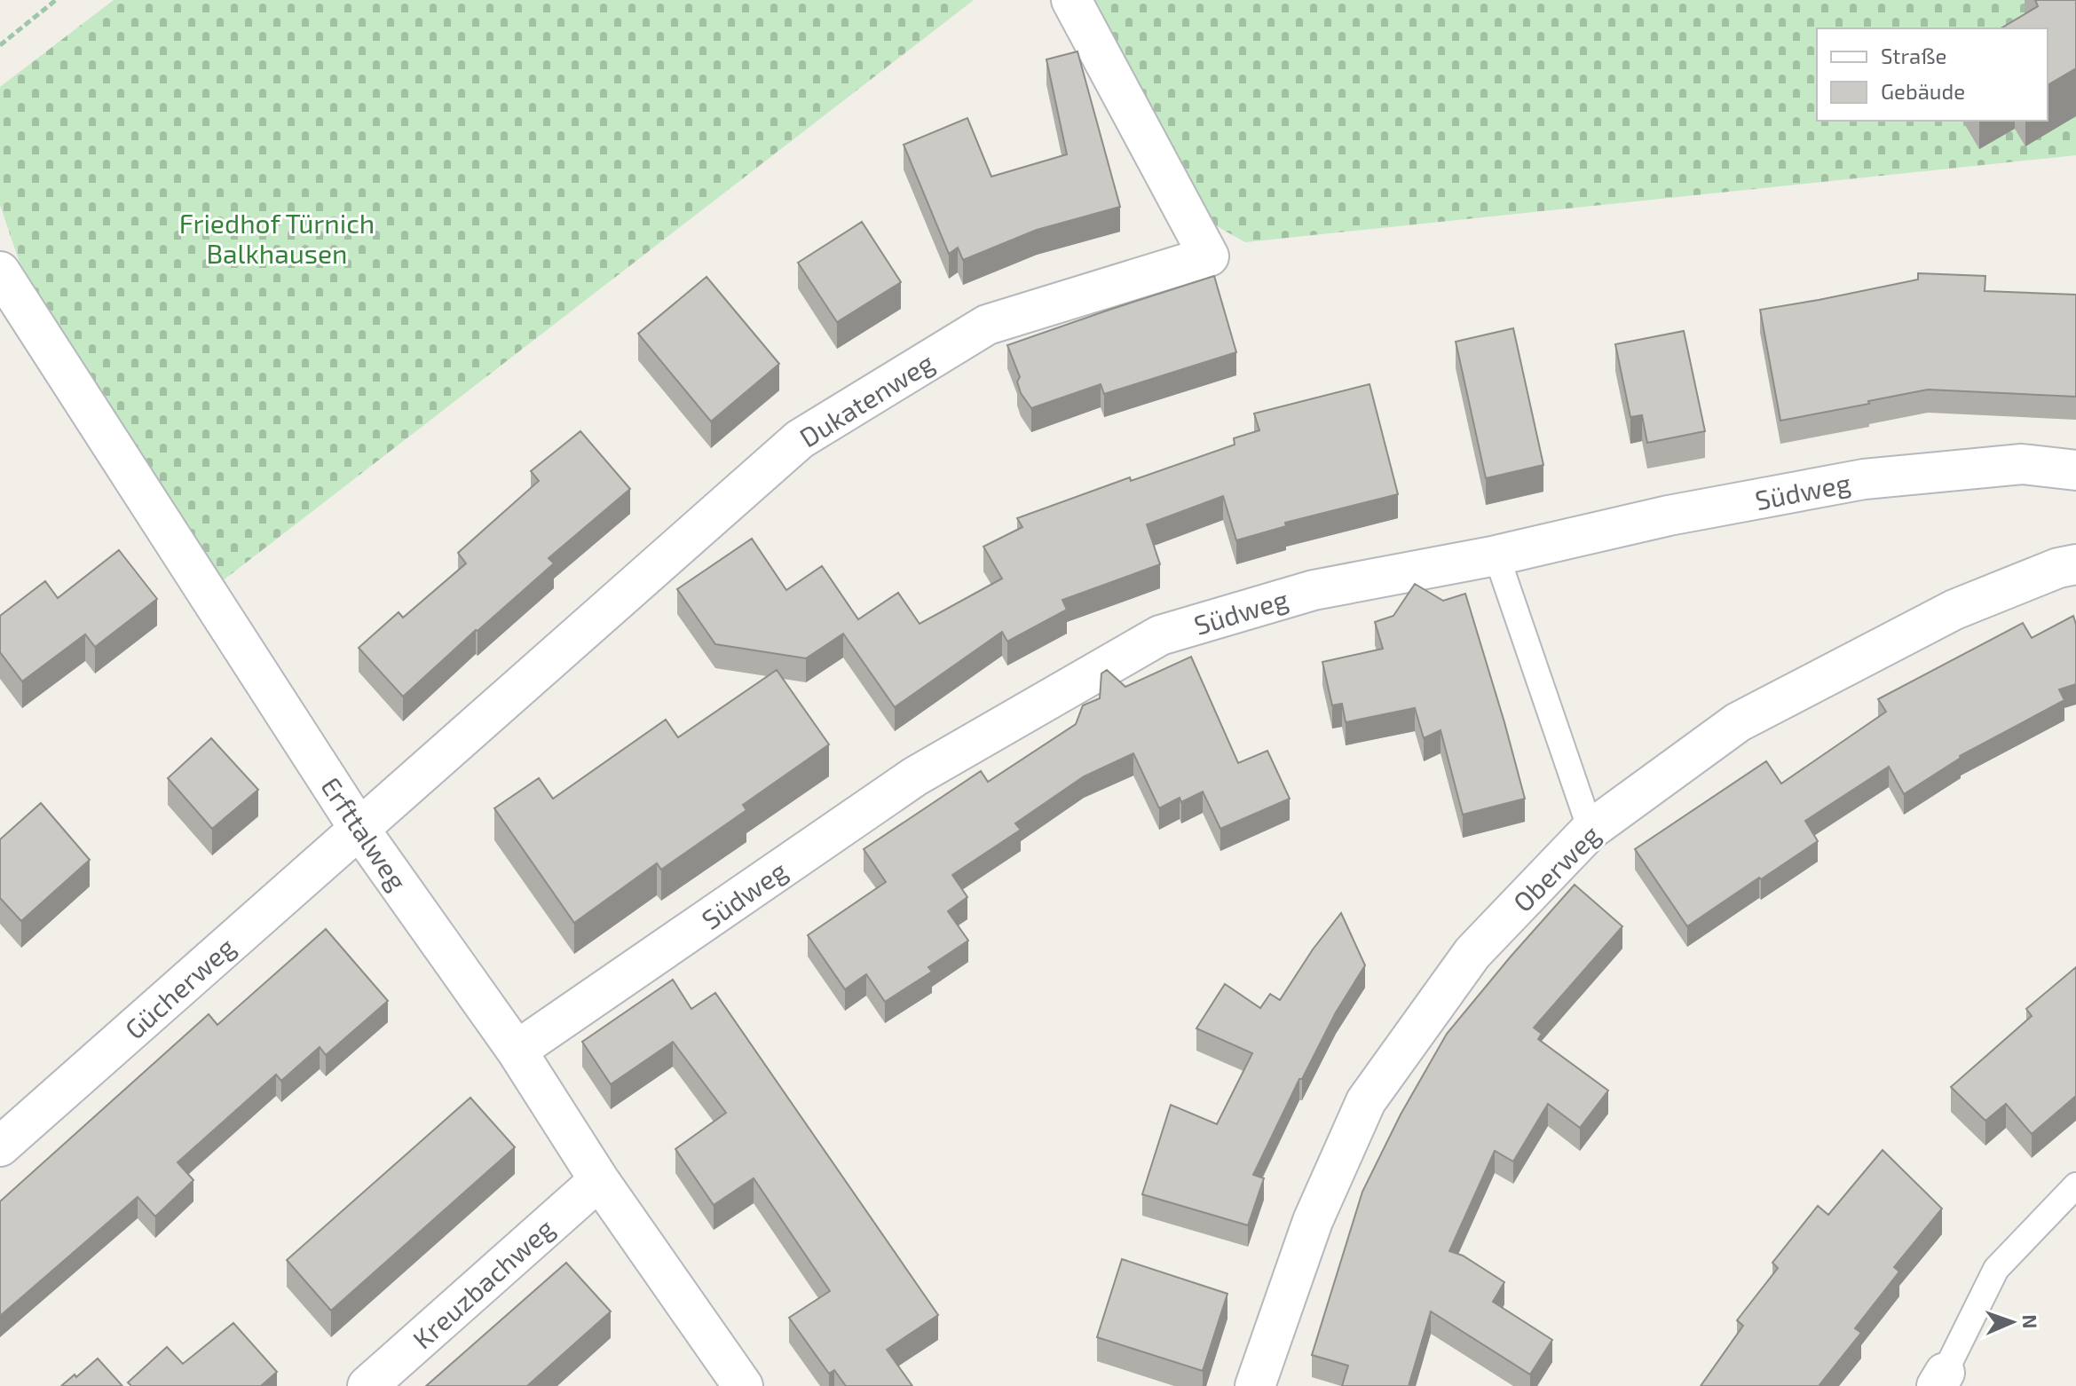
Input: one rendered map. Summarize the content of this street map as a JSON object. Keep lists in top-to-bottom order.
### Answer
{
  "streets": {
    "street": [
      "Dukatenweg",
      "Südweg",
      "Erfttalweg",
      "Oberweg",
      "Gücherweg",
      "Kreuzbachweg"
    ]
  },
  "crossings": [
    ["Dukatenweg", "Erfttalweg"],
    ["Dukatenweg", "Gücherweg"],
    ["Südweg", "Erfttalweg"],
    ["Erfttalweg", "Gücherweg"],
    ["Erfttalweg", "Kreuzbachweg"]
  ],
  "parks": ["Friedhof Türnich Balkhausen"],
  "legend": ["Straße", "Gebäude"],
  "north": "right"
}
